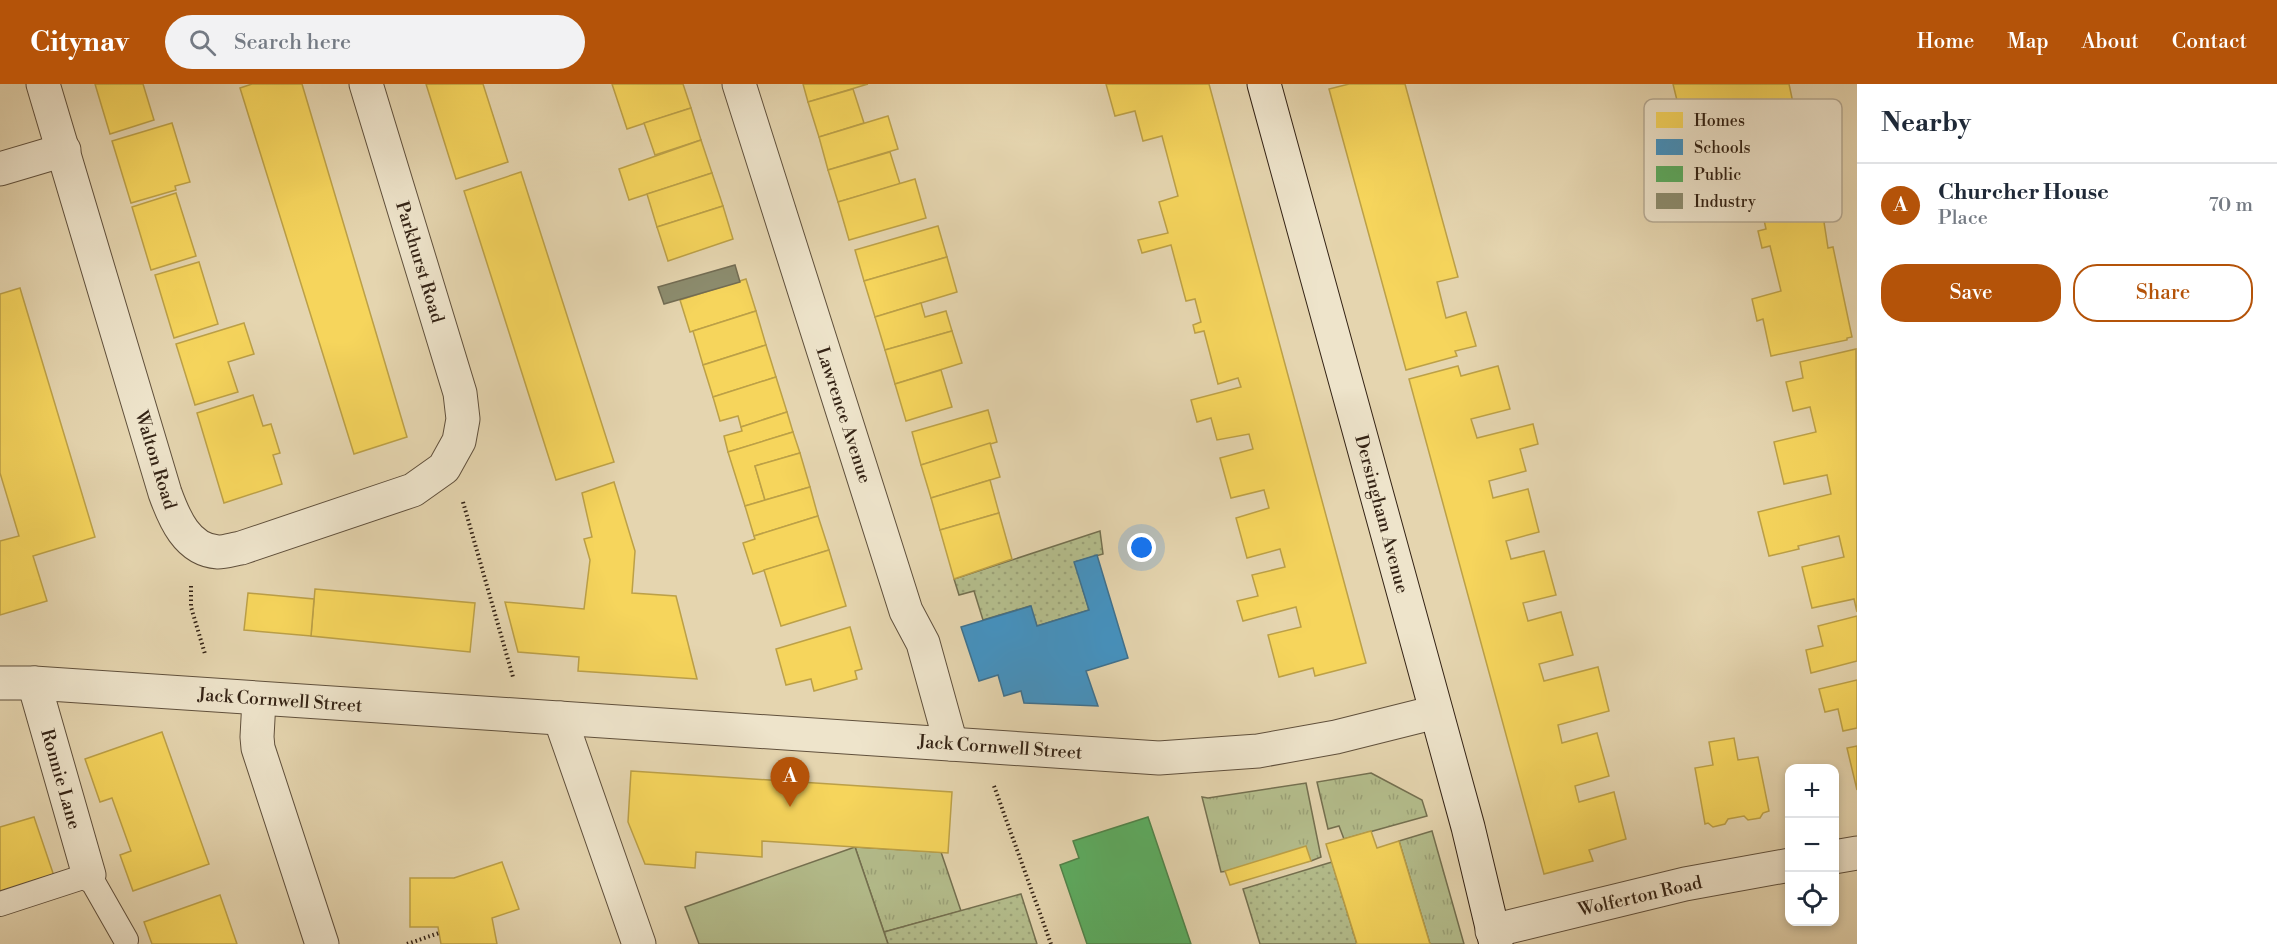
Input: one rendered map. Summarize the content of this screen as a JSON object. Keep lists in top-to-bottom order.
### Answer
{
  "streets": {
    "street": [
      "Parkhurst Road",
      "Lawrence Avenue",
      "Walton Road",
      "Dersingham Avenue",
      "Jack Cornwell Street",
      "Ronnie Lane",
      "Wolferton Road"
    ]
  },
  "crossings": [
    ["Lawrence Avenue", "Jack Cornwell Street"],
    ["Dersingham Avenue", "Jack Cornwell Street"],
    ["Dersingham Avenue", "Wolferton Road"],
    ["Jack Cornwell Street", "Ronnie Lane"]
  ],
  "legend": [
    "Homes",
    "Schools",
    "Public",
    "Industry"
  ],
  "page": {
    "header": "Citynav",
    "search": "Search here",
    "nav": [
      "Home",
      "Map",
      "About",
      "Contact"
    ],
    "heading": "Nearby",
    "list": [
      {
        "mark": "A",
        "name": "Churcher House",
        "note": "Place",
        "value": "70 m"
      }
    ],
    "buttons": ["Save", "Share"],
    "pins": "A",
    "map_buttons": ["+", "−"]
  }
}
